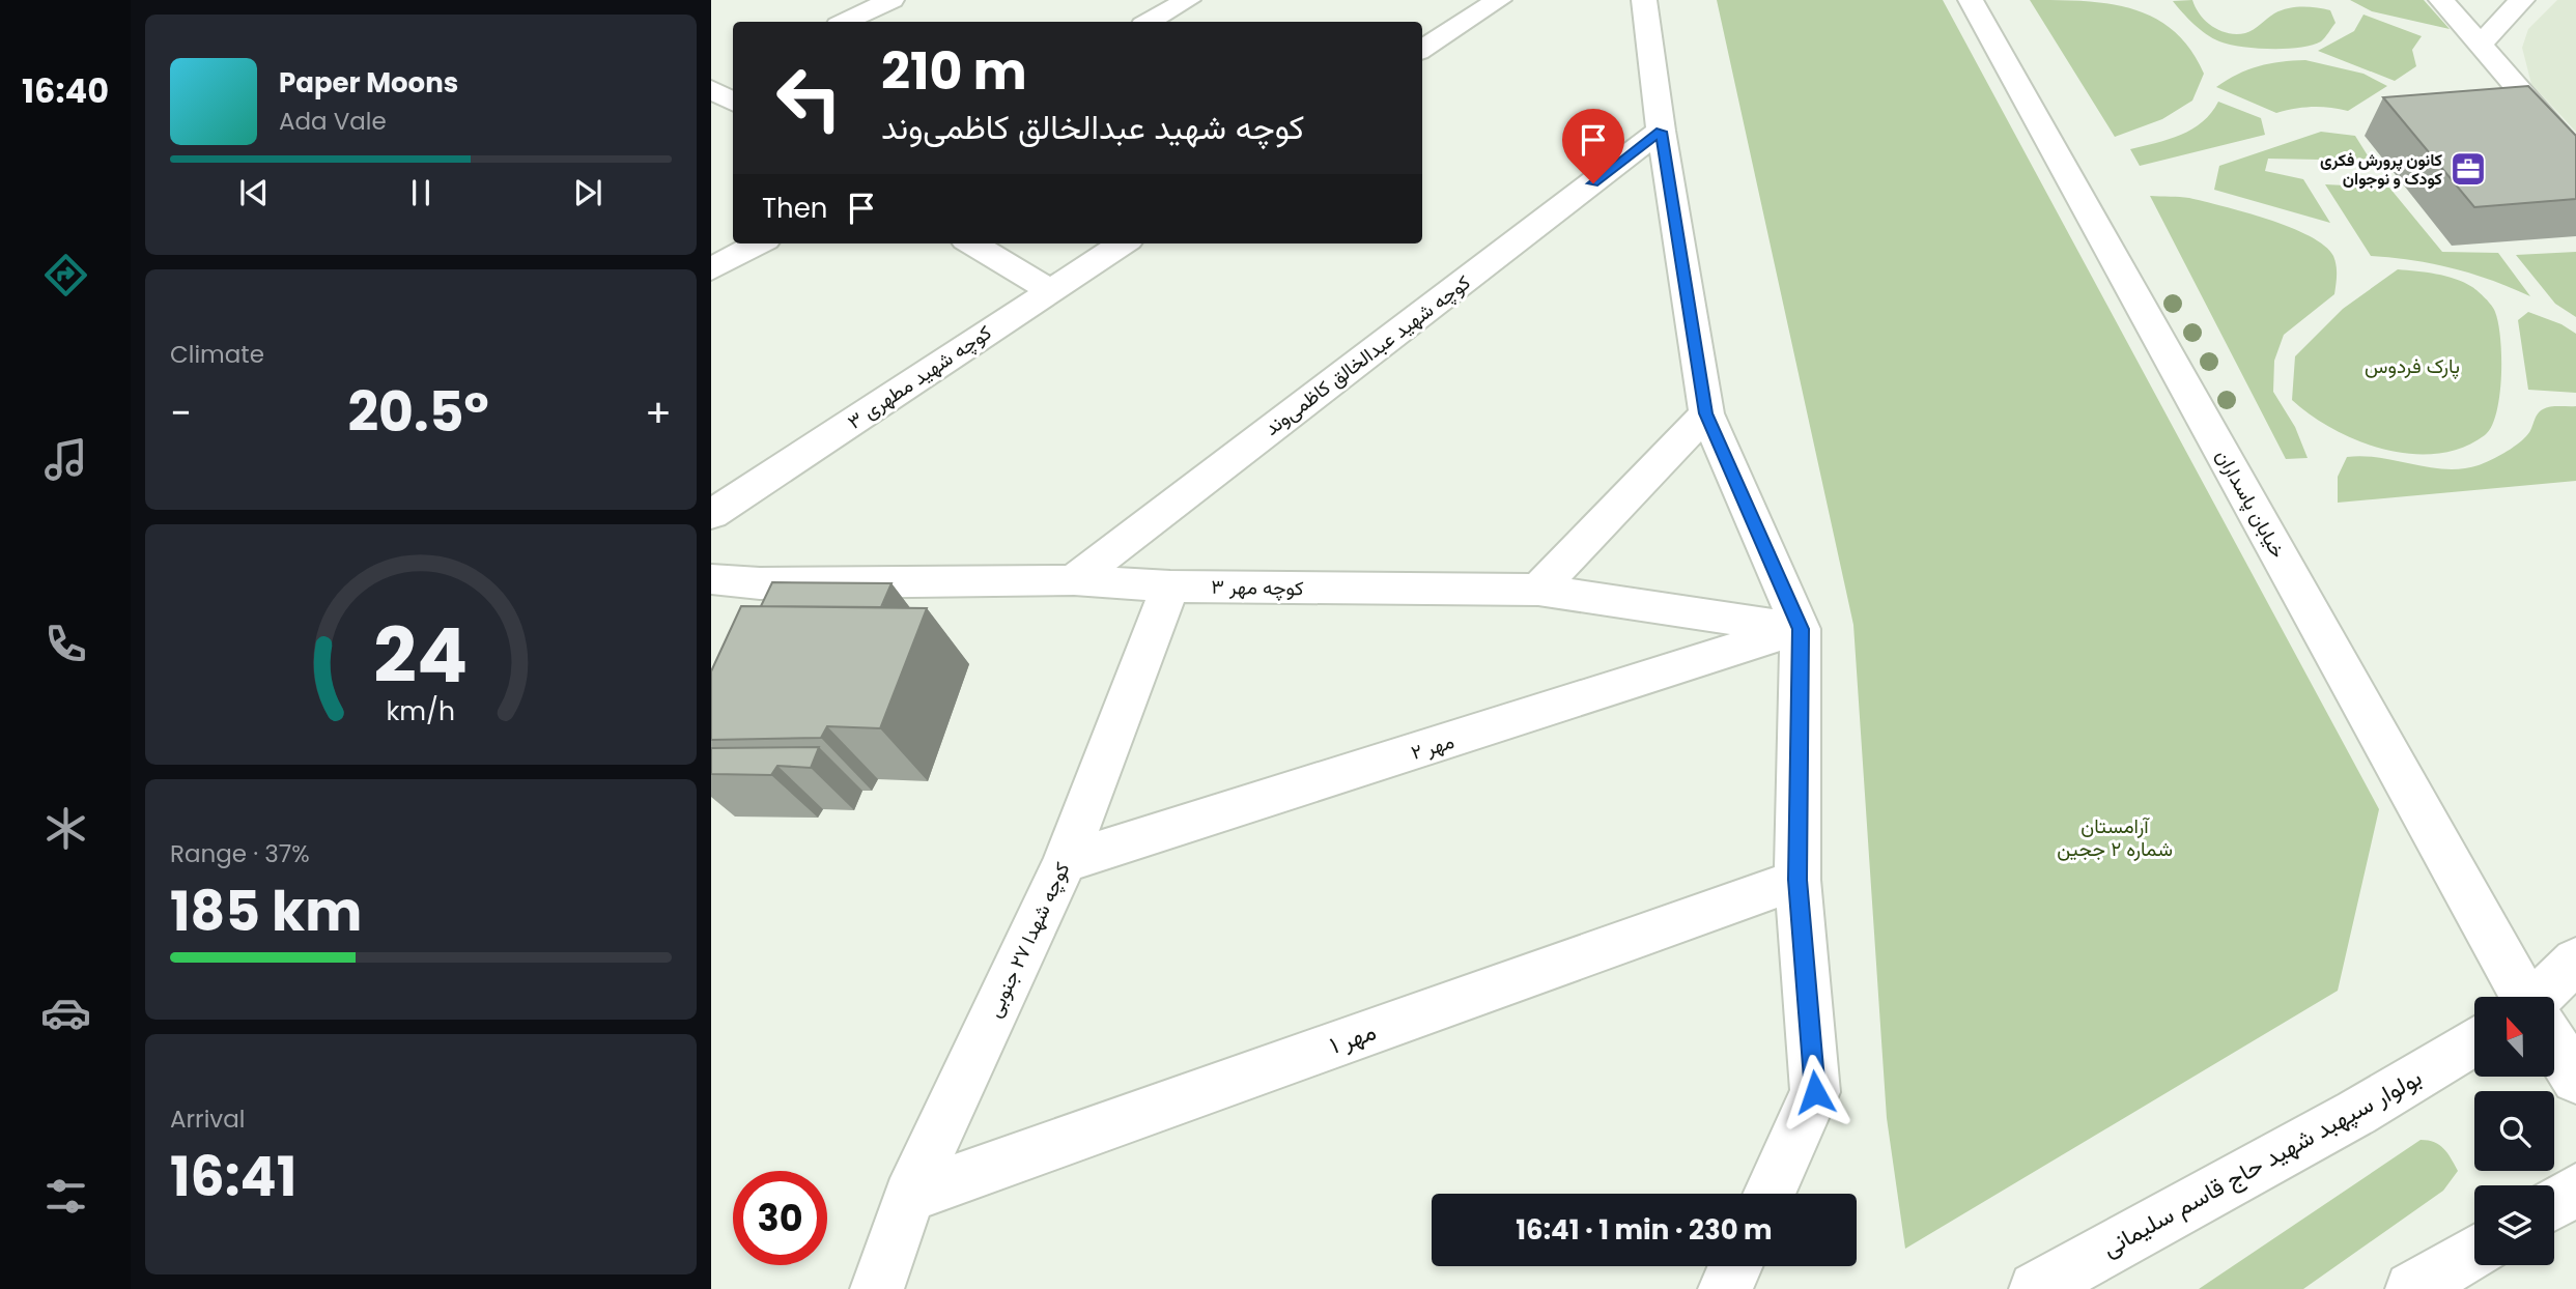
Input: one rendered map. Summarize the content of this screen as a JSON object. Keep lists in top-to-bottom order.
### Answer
{
  "streets": {
    "street": [
      "کوچه شهید عبدالخالق کاظمی‌وند",
      "کوچه شهید مطهری ۳",
      "خیابان پاسداران",
      "کوچه مهر ۳",
      "مهر ۲",
      "کوچه شهدا ۲۷ جنوبی",
      "مهر ۱",
      "بولوار سپهبد شهید حاج قاسم سلیمانی"
    ]
  },
  "crossings": [
    ["کوچه شهید عبدالخالق کاظمی‌وند", "کوچه مهر ۳"],
    ["کوچه مهر ۳", "مهر ۲"],
    ["کوچه مهر ۳", "کوچه شهدا ۲۷ جنوبی"],
    ["مهر ۲", "کوچه شهدا ۲۷ جنوبی"],
    ["کوچه شهدا ۲۷ جنوبی", "مهر ۱"]
  ],
  "parks": ["پارک فردوس", "آرامستان شماره ۲ ججین"],
  "places": {
    "office": ["کانون پرورش فکری کودک و نوجوان"]
  },
  "north": "top",
  "page": {
    "tabs": "16:40",
    "turn": ["210 m", "کوچه شهید عبدالخالق کاظمی‌وند"],
    "song": ["Paper Moons", "Ada Vale"],
    "then": "Then",
    "tile": [
      "Climate",
      ["Range · 37%", "185 km"],
      ["Arrival", "16:41"]
    ],
    "heat": ["−", "20.5°", "+"],
    "limit": "30",
    "trip": "16:41 · 1 min · 230 m",
    "gauge": ["24", "km/h"]
  }
}
